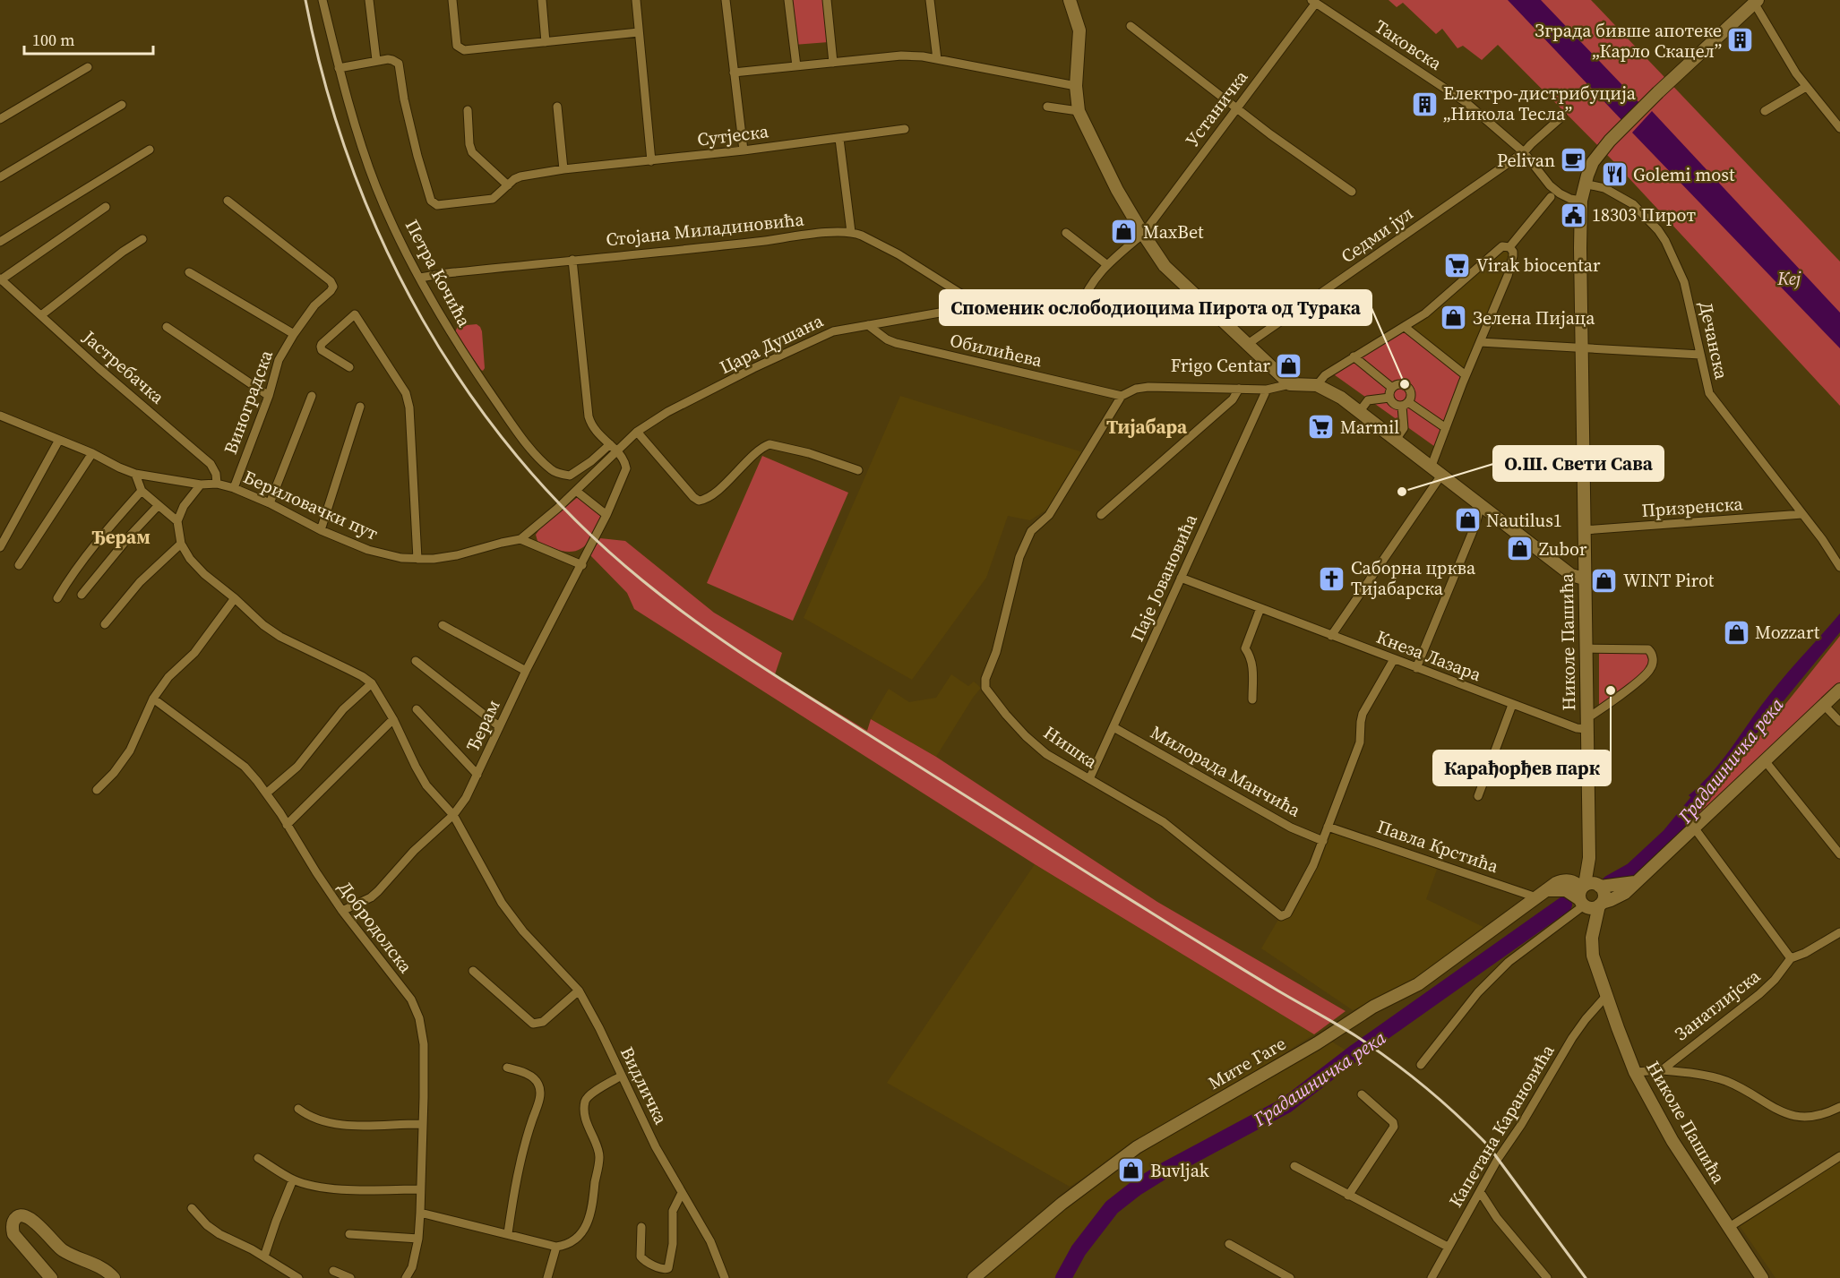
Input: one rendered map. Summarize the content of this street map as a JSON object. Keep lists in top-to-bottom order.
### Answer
{
  "streets": {
    "main road": ["Николе Пашића", "Мите Гаге"],
    "street": [
      "Таковска",
      "Устаничка",
      "Сутјеска",
      "Стојана Миладиновића",
      "Седми јул",
      "Петра Кочића",
      "Дечанска",
      "Цара Душана",
      "Обилићева",
      "Јастребачка",
      "Виноградска",
      "Бериловачки пут",
      "Призренска",
      "Паје Јовановића",
      "Кнеза Лазара",
      "Ђерам",
      "Нишка",
      "Милорада Манчића",
      "Павла Крстића",
      "Добродолска",
      "Занатлијска",
      "Видличка",
      "Капетана Карановића"
    ]
  },
  "crossings": [
    ["Таковска", "Устаничка"],
    ["Таковска", "Седми јул"],
    ["Таковска", "Николе Пашића"],
    ["Устаничка", "Цара Душана"],
    ["Сутјеска", "Петра Кочића"],
    ["Стојана Миладиновића", "Петра Кочића"],
    ["Стојана Миладиновића", "Цара Душана"],
    ["Дечанска", "Призренска"],
    ["Цара Душана", "Обилићева"],
    ["Цара Душана", "Бериловачки пут"],
    ["Обилићева", "Нишка"],
    ["Јастребачка", "Бериловачки пут"],
    ["Виноградска", "Бериловачки пут"],
    ["Призренска", "Николе Пашића"],
    ["Паје Јовановића", "Кнеза Лазара"],
    ["Паје Јовановића", "Нишка"],
    ["Паје Јовановића", "Милорада Манчића"],
    ["Николе Пашића", "Кнеза Лазара"],
    ["Николе Пашића", "Мите Гаге"],
    ["Николе Пашића", "Капетана Карановића"],
    ["Ђерам", "Добродолска"],
    ["Ђерам", "Видличка"],
    ["Нишка", "Милорада Манчића"],
    ["Павла Крстића", "Мите Гаге"]
  ],
  "districts": ["Тијабара", "Ђерам"],
  "water": ["Градашничка река"],
  "parks": ["Кеј"],
  "places": {
    "building": ["Зграда бивше апотеке „Карло Скацел”", "Електро-дистрибуција „Никола Тесла”"],
    "cafe": ["Pelivan"],
    "restaurant": ["Golemi most"],
    "public building": ["18303 Пирот"],
    "shop": [
      "MaxBet",
      "Зелена Пијаца",
      "Frigo Centar",
      "Nautilus1",
      "Zubor",
      "WINT Pirot",
      "Mozzart",
      "Buvljak"
    ],
    "supermarket": ["Virak biocentar", "Marmil"],
    "other": ["Споменик ослободиоцима Пирота од Турака", "О.Ш. Свети Сава", "Карађорђев парк"],
    "church": ["Саборна црква Тијабарска"]
  },
  "scale_bar": "100 m"
}
